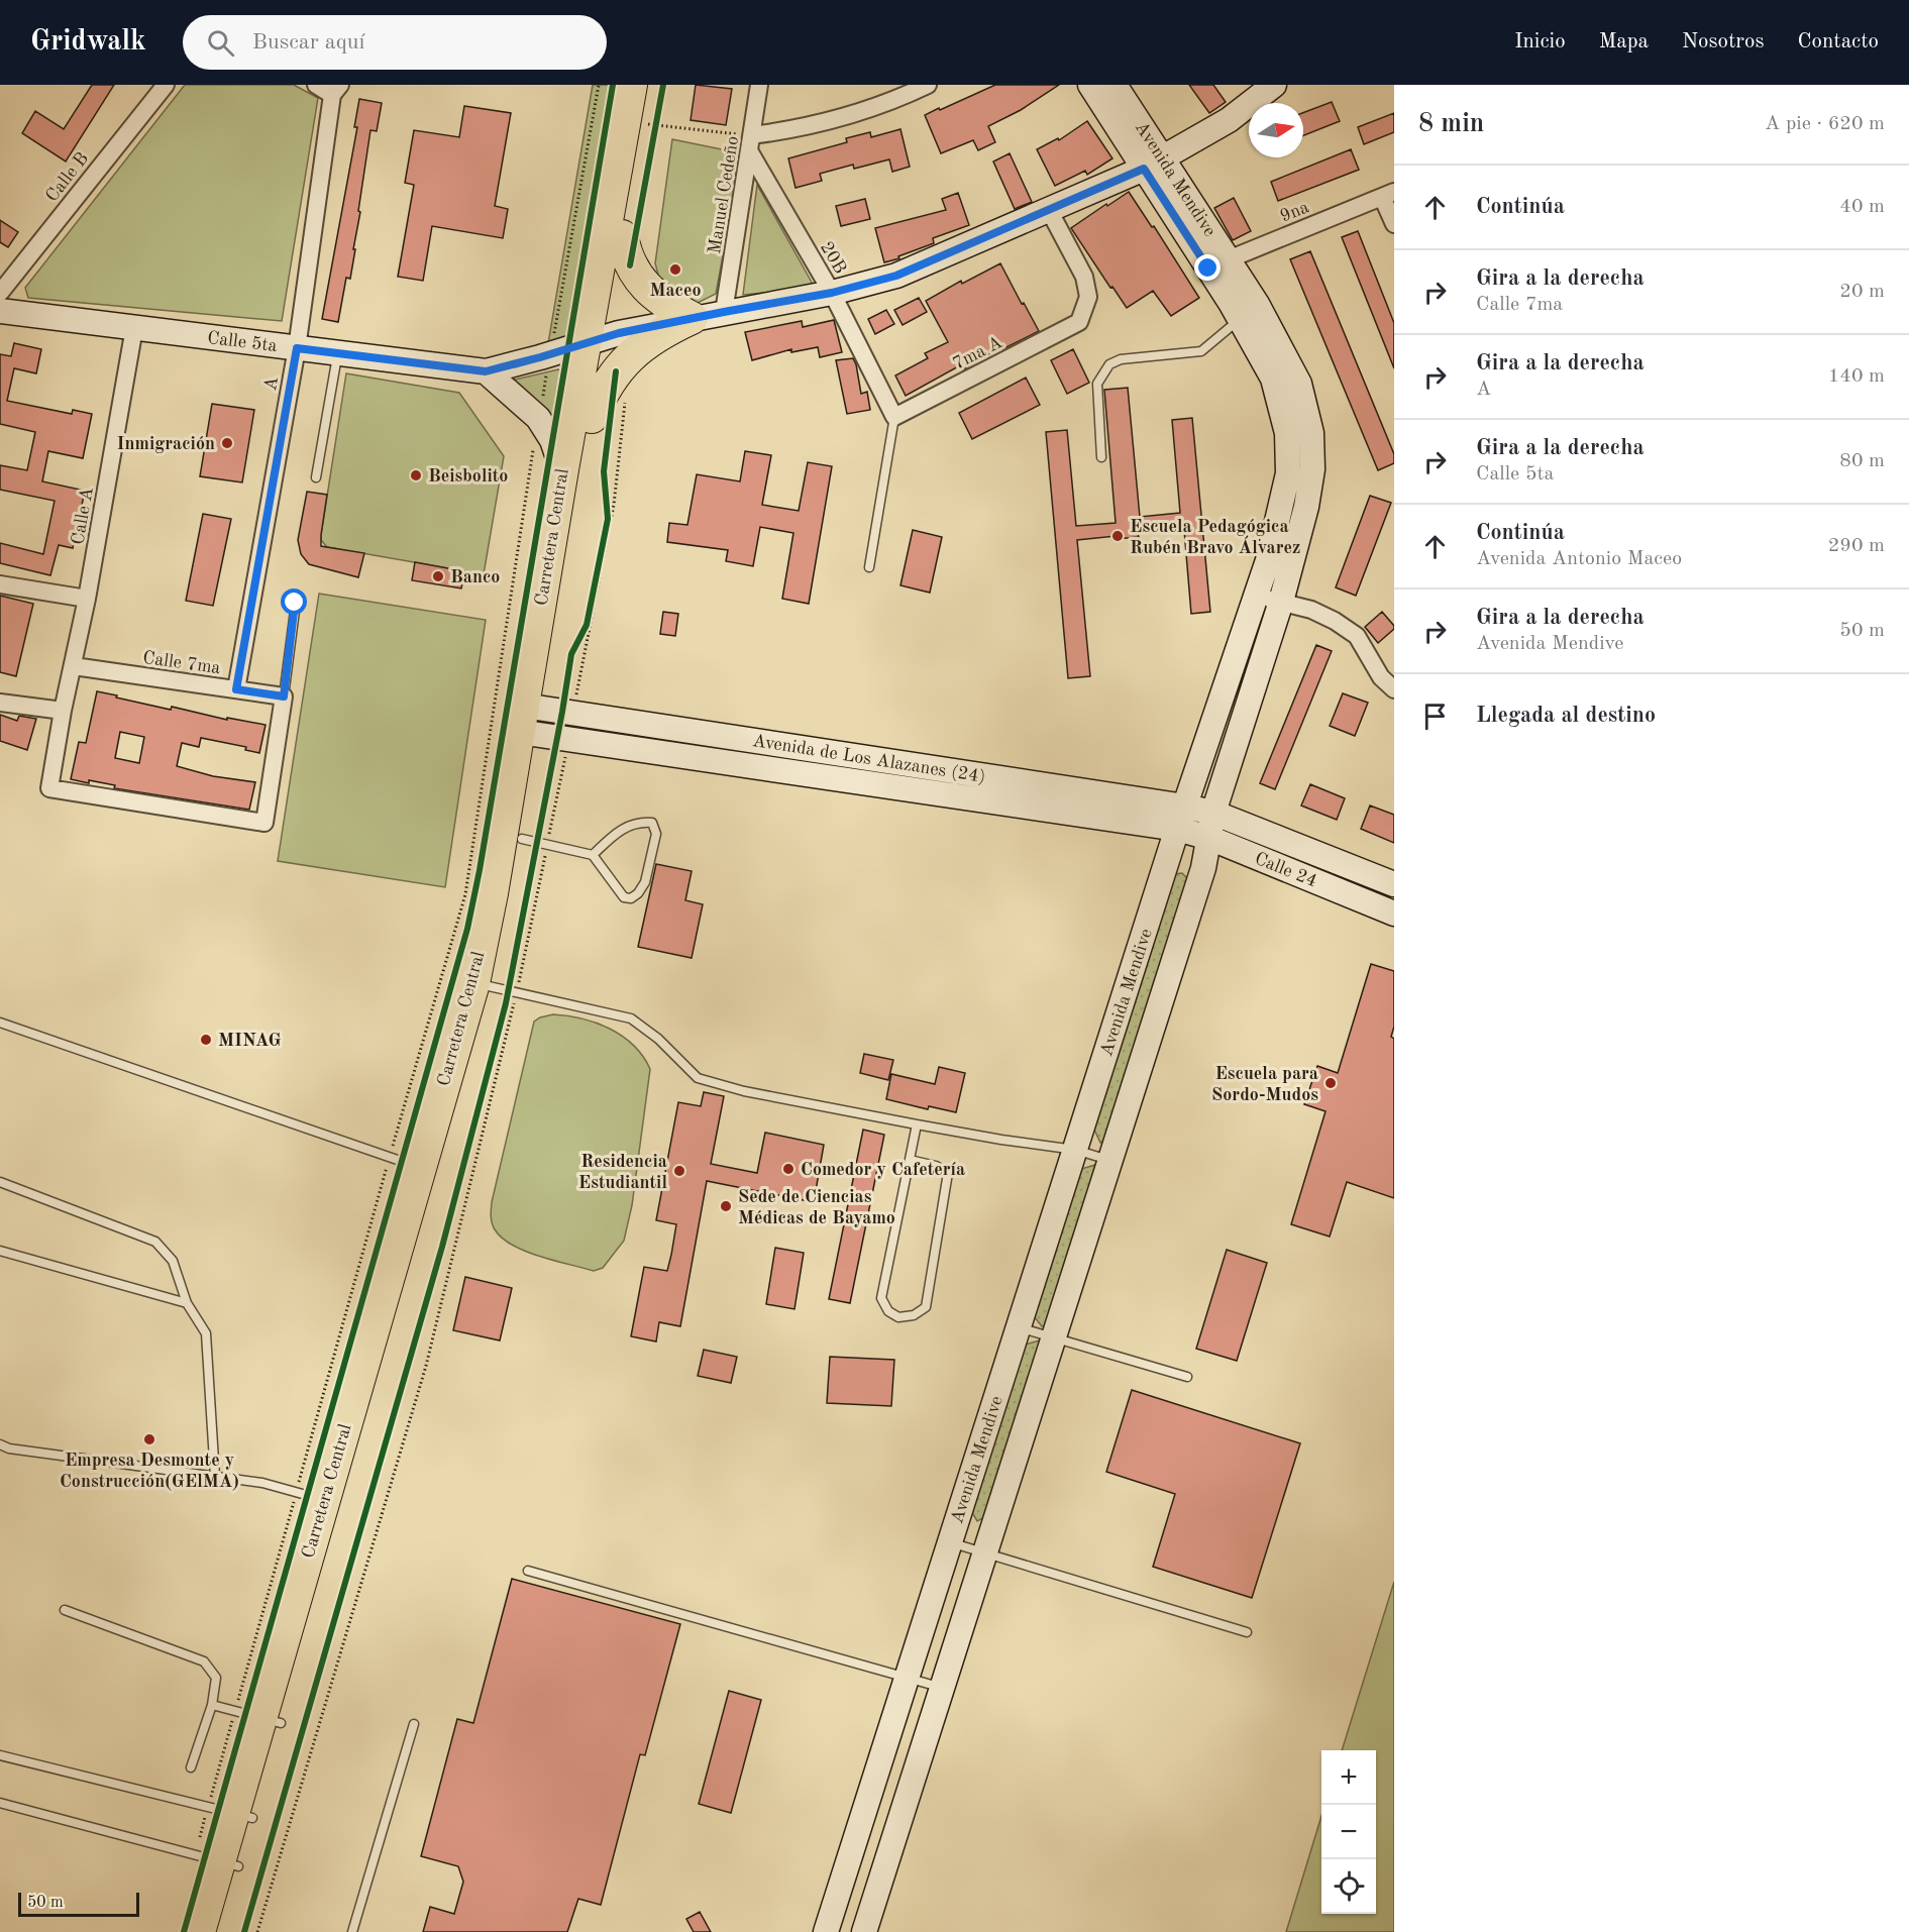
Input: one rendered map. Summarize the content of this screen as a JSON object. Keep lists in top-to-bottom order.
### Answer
{
  "streets": {
    "highway": ["Carretera Central"],
    "street": [
      "Calle B",
      "Avenida Mendive",
      "Manuel Cedeño",
      "9na",
      "20B",
      "Calle 5ta",
      "7ma A",
      "A",
      "Calle A",
      "Calle 7ma",
      "Avenida de Los Alazanes (24)",
      "Calle 24"
    ]
  },
  "crossings": [
    ["Avenida Mendive", "9na"],
    ["Avenida Mendive", "Avenida de Los Alazanes (24)"],
    ["Avenida Mendive", "Calle 24"],
    ["Manuel Cedeño", "20B"],
    ["20B", "7ma A"],
    ["Calle 5ta", "A"],
    ["Calle 5ta", "Calle A"],
    ["A", "Calle 7ma"],
    ["Calle A", "Calle 7ma"],
    ["Carretera Central", "Avenida de Los Alazanes (24)"],
    ["Avenida de Los Alazanes (24)", "Calle 24"]
  ],
  "places": [
    "Maceo",
    "Inmigración",
    "Beisbolito",
    "Escuela Pedagógica Rubén Bravo Álvarez",
    "Banco",
    "MINAG",
    "Escuela para Sordo-Mudos",
    "Comedor y Cafetería",
    "Residencia Estudiantil",
    "Sede de Ciencias Médicas de Bayamo",
    "Empresa Desmonte y Construcción(GElMA)"
  ],
  "scale_bar": "50 m",
  "north": "right",
  "page": {
    "header": "Gridwalk",
    "search": "Buscar aquí",
    "nav": [
      "Inicio",
      "Mapa",
      "Nosotros",
      "Contacto"
    ],
    "heading": ["8 min", "A pie · 620 m"],
    "list": [
      ["Continúa", "40 m"],
      ["Gira a la derecha", "Calle 7ma", "20 m"],
      ["Gira a la derecha", "A", "140 m"],
      ["Gira a la derecha", "Calle 5ta", "80 m"],
      ["Continúa", "Avenida Antonio Maceo", "290 m"],
      ["Gira a la derecha", "Avenida Mendive", "50 m"],
      "Llegada al destino"
    ],
    "map_buttons": ["+", "−"],
    "scale": "50 m"
  }
}
